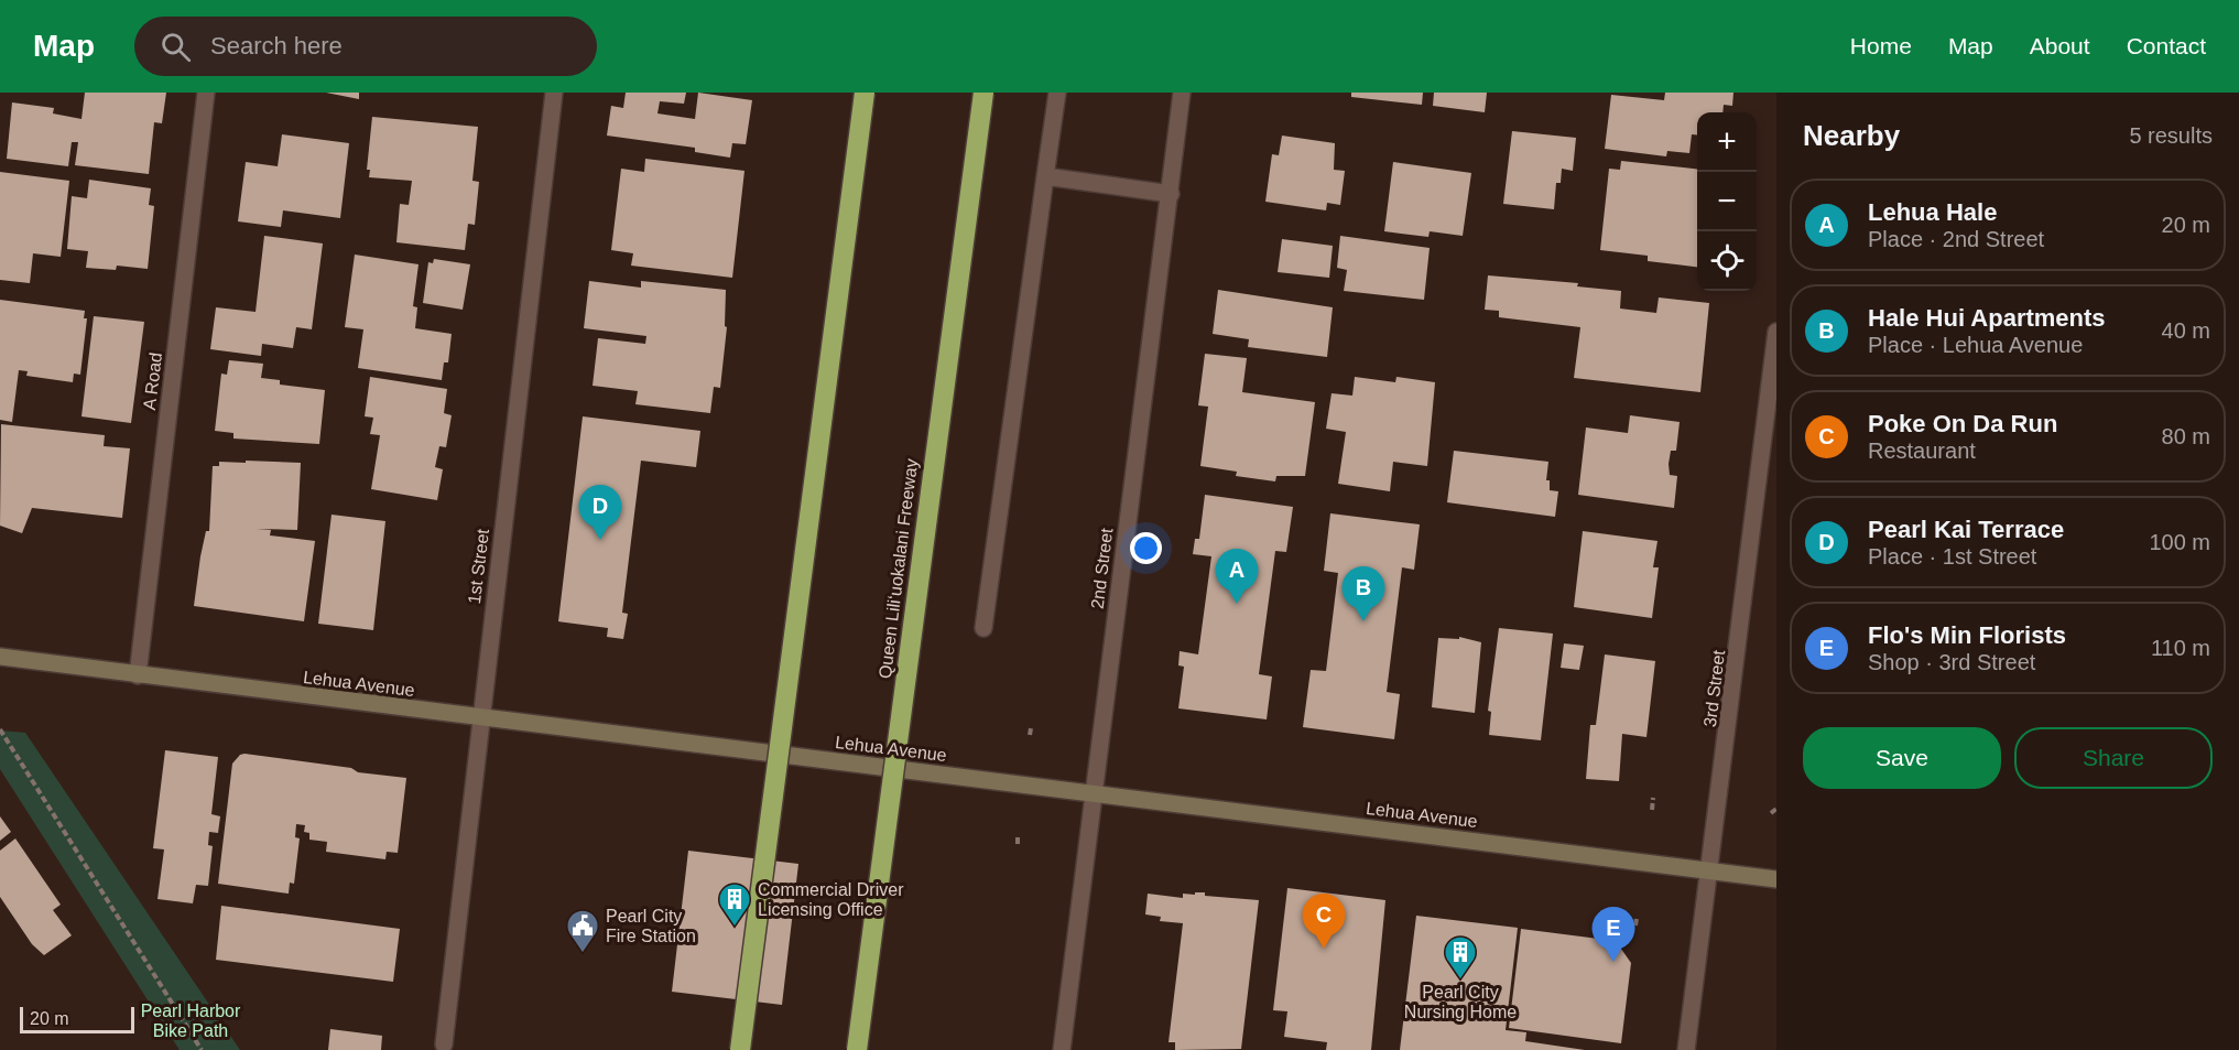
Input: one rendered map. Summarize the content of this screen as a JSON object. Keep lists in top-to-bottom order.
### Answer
{
  "streets": {
    "highway": ["Queen Liliʻuokalani Freeway"],
    "street": [
      "A Road",
      "1st Street",
      "2nd Street",
      "Lehua Avenue",
      "3rd Street"
    ]
  },
  "crossings": [
    ["A Road", "Lehua Avenue"],
    ["1st Street", "Lehua Avenue"],
    ["2nd Street", "Lehua Avenue"],
    ["Lehua Avenue", "3rd Street"]
  ],
  "parks": ["Pearl Harbor Bike Path"],
  "places": {
    "building": ["Commercial Driver Licensing Office", "Pearl City Nursing Home"],
    "public building": ["Pearl City Fire Station"]
  },
  "scale_bar": "20 m",
  "page": {
    "header": "Map",
    "search": "Search here",
    "nav": [
      "Home",
      "Map",
      "About",
      "Contact"
    ],
    "heading": ["Nearby", "5 results"],
    "map_buttons": ["+", "−"],
    "list": [
      {
        "mark": "A",
        "name": "Lehua Hale",
        "note": "Place · 2nd Street",
        "value": "20 m"
      },
      {
        "mark": "B",
        "name": "Hale Hui Apartments",
        "note": "Place · Lehua Avenue",
        "value": "40 m"
      },
      {
        "mark": "C",
        "name": "Poke On Da Run",
        "note": "Restaurant",
        "value": "80 m"
      },
      {
        "mark": "D",
        "name": "Pearl Kai Terrace",
        "note": "Place · 1st Street",
        "value": "100 m"
      },
      {
        "mark": "E",
        "name": "Flo's Min Florists",
        "note": "Shop · 3rd Street",
        "value": "110 m"
      }
    ],
    "pins": [
      "D",
      "A",
      "B",
      "C",
      "E"
    ],
    "buttons": ["Save", "Share"],
    "scale": "20 m"
  }
}
